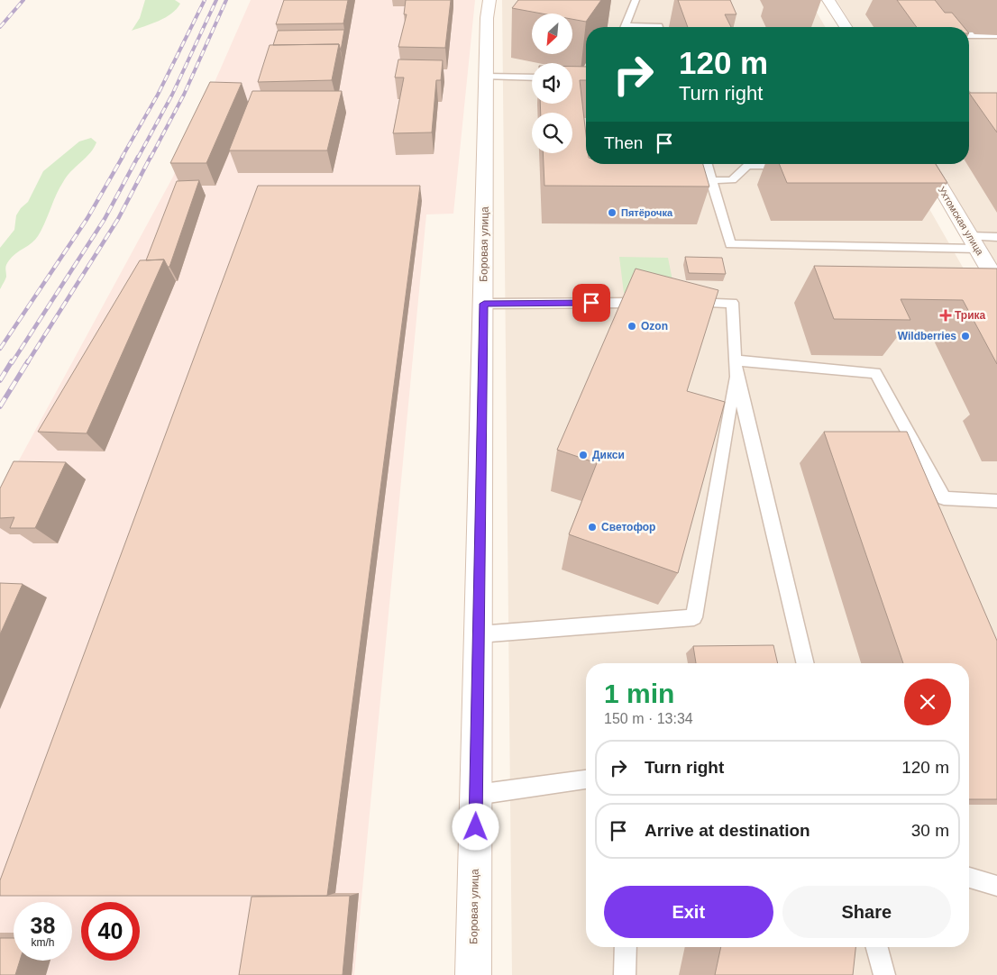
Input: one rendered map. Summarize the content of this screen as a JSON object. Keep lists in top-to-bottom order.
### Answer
{
  "streets": {
    "street": ["Ухтомская улица", "Боровая улица"]
  },
  "places": {
    "other": [
      "Пятёрочка",
      "Ozon",
      "Wildberries",
      "Дикси",
      "Светофор"
    ],
    "health": ["Трика"]
  },
  "north": "bottom left",
  "page": {
    "turn": ["120 m", "Turn right"],
    "then": "Then",
    "heading": ["1 min", "150 m · 13:34"],
    "list": [
      {
        "name": "Turn right",
        "value": "120 m"
      },
      {
        "name": "Arrive at destination",
        "value": "30 m"
      }
    ],
    "buttons": ["Exit", "Share"],
    "speed": "38 km/h",
    "limit": "40"
  }
}
